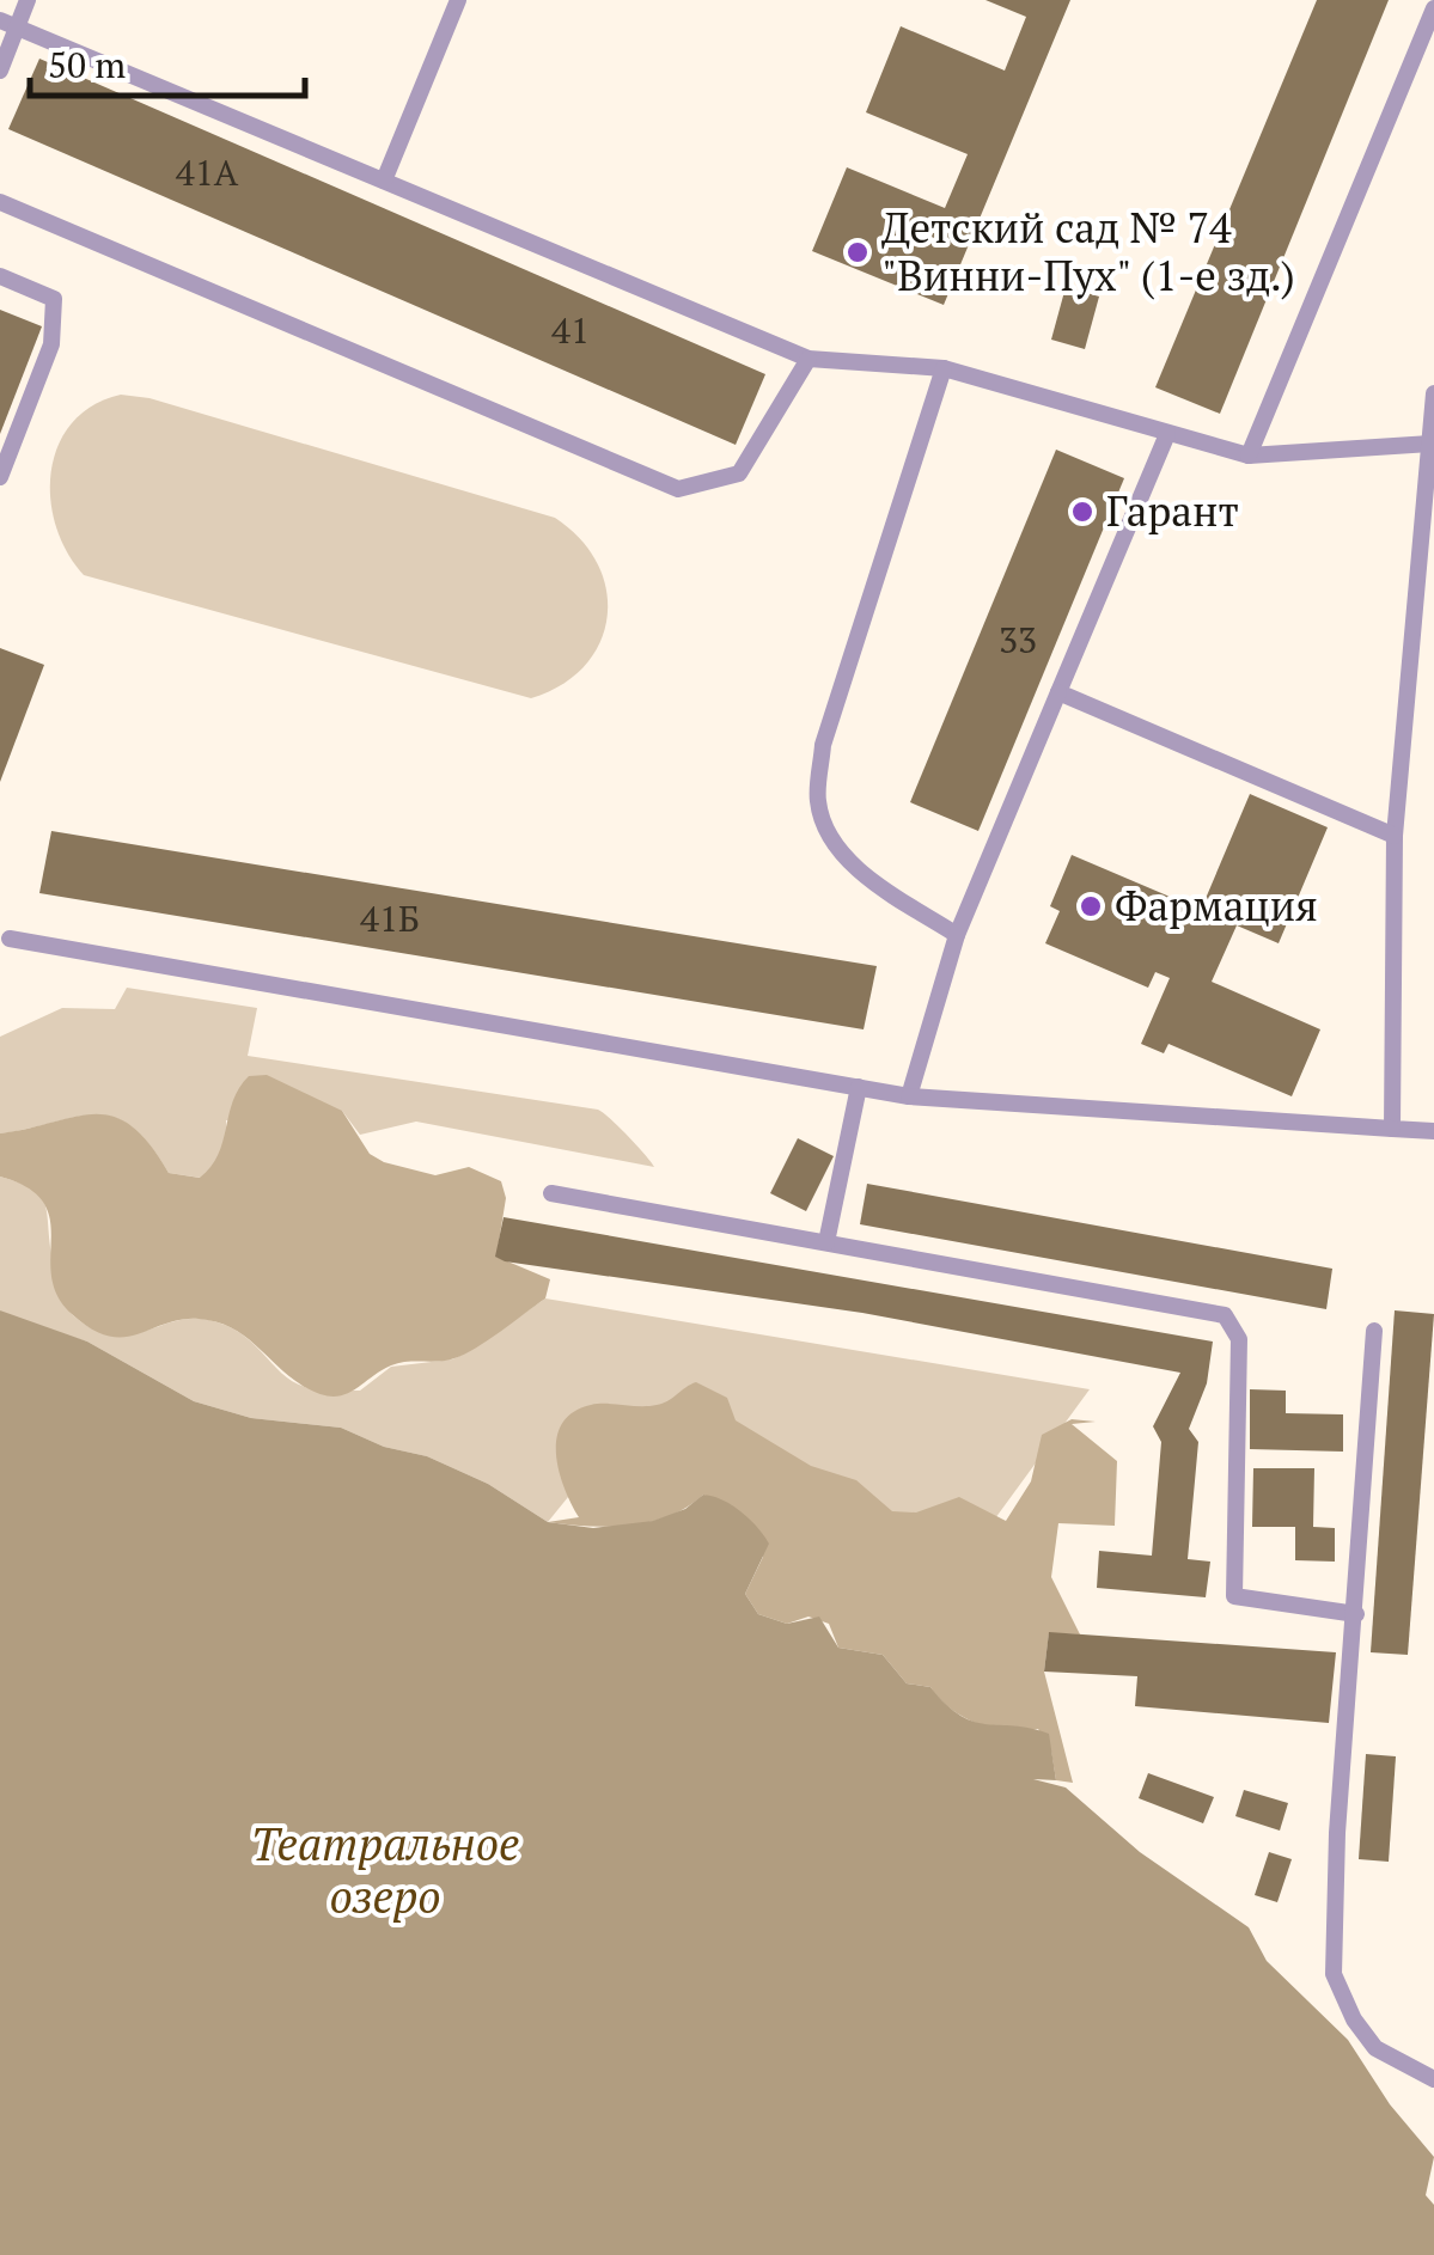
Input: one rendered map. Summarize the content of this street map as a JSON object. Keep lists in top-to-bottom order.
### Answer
{
  "water": ["Театральное озеро"],
  "places": ["Детский сад № 74 \"Винни-Пух\" (1-е зд.)", "Гарант", "Фармация"],
  "house_numbers": [
    "41А",
    "41",
    "33",
    "41Б"
  ],
  "scale_bar": "50 m"
}
